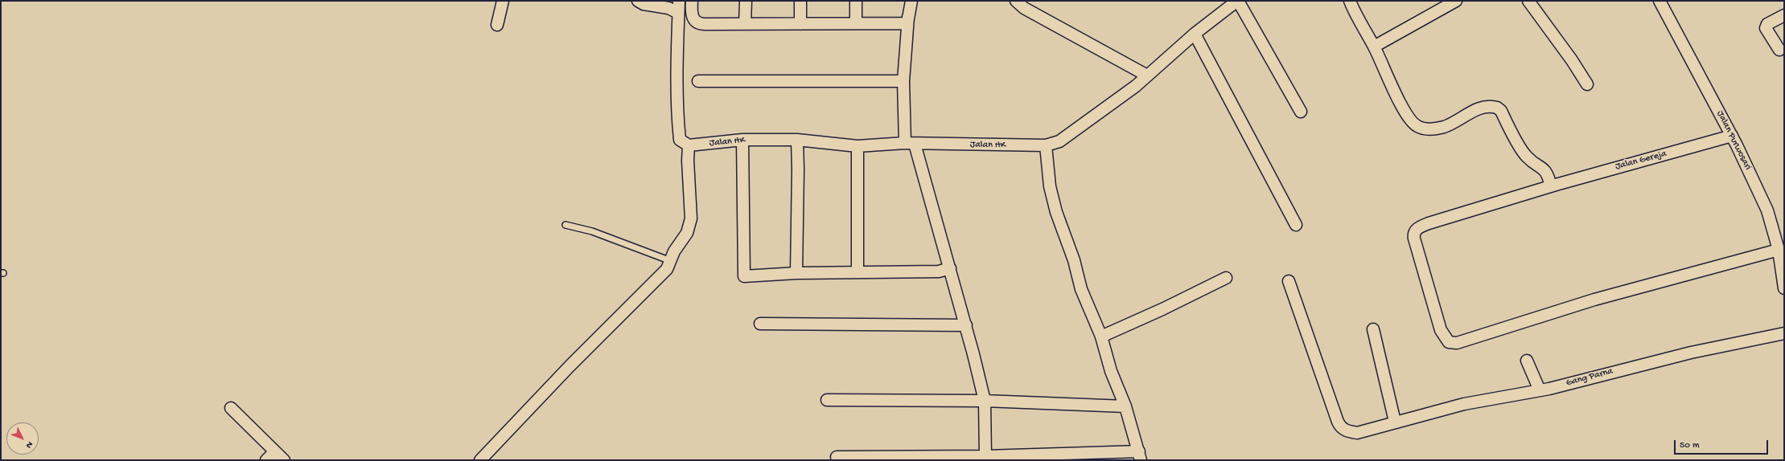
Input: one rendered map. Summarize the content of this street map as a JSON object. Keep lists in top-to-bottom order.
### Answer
{
  "streets": {
    "street": [
      "Jalan Purwosari",
      "Jalan HK",
      "Jalan Gereja",
      "Gang Parna"
    ]
  },
  "crossings": [
    ["Jalan Purwosari", "Jalan Gereja"]
  ],
  "scale_bar": "50 m",
  "north": "bottom right"
}
